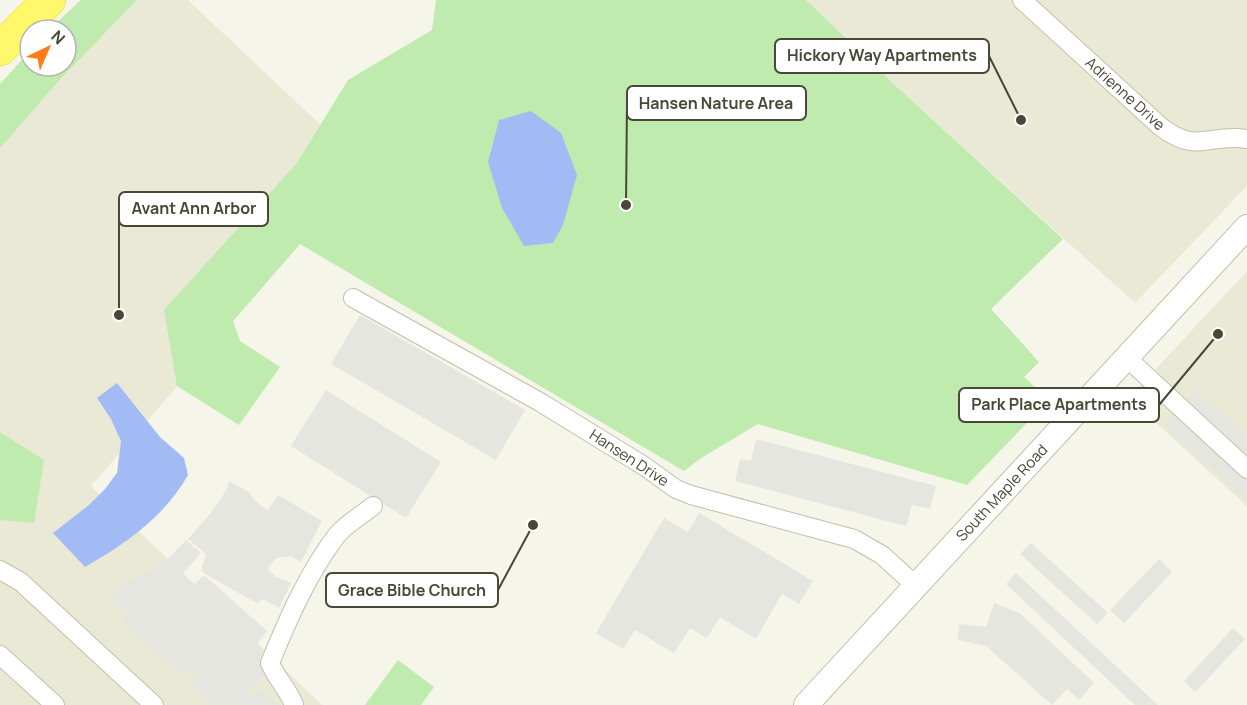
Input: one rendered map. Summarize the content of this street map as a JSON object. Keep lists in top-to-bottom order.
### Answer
{
  "streets": {
    "street": ["Adrienne Drive", "Hansen Drive", "South Maple Road"]
  },
  "crossings": [
    ["Hansen Drive", "South Maple Road"]
  ],
  "places": [
    "Hickory Way Apartments",
    "Hansen Nature Area",
    "Avant Ann Arbor",
    "Park Place Apartments",
    "Grace Bible Church"
  ],
  "north": "top right"
}
